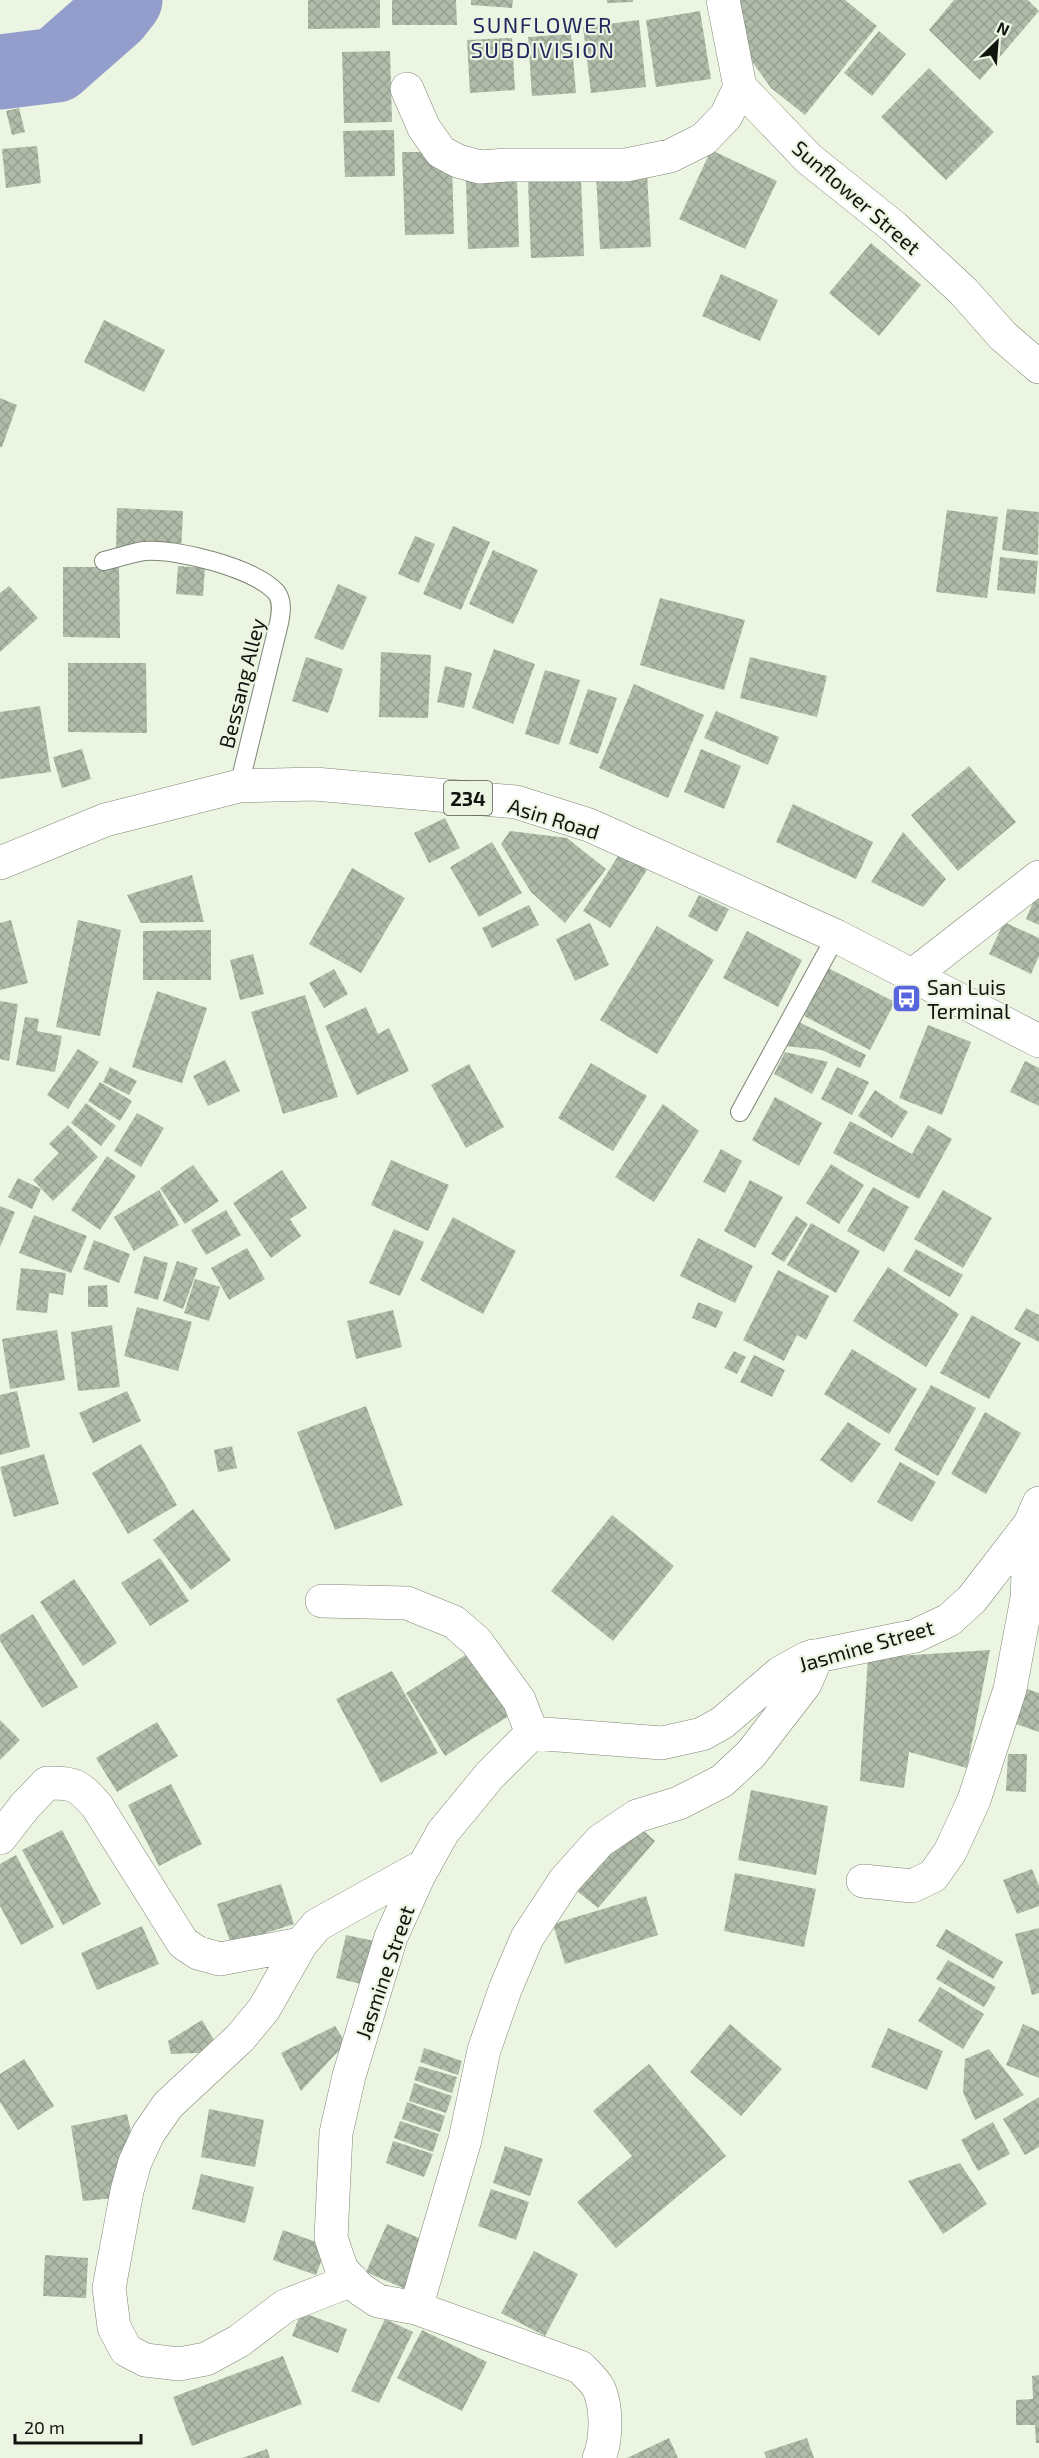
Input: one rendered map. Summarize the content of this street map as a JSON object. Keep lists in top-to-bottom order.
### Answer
{
  "streets": {
    "street": [
      "Sunflower Street",
      "234",
      "Asin Road",
      "Jasmine Street"
    ],
    "lane": ["Bessang Alley"]
  },
  "crossings": [
    ["Bessang Alley", "Asin Road"]
  ],
  "districts": ["SUNFLOWER SUBDIVISION"],
  "places": {
    "bus stop": ["San Luis Terminal"]
  },
  "scale_bar": "20 m",
  "north": "top right"
}
